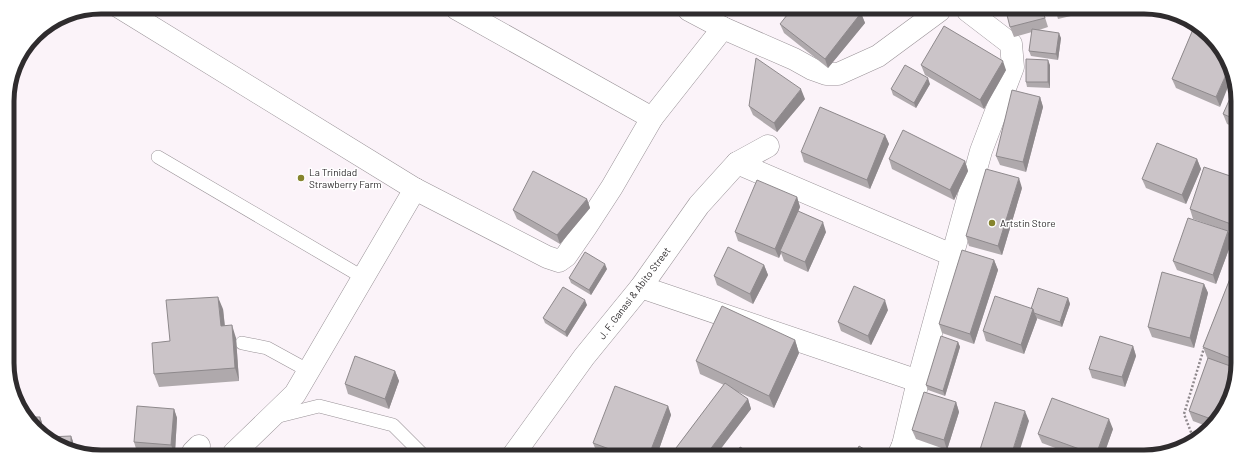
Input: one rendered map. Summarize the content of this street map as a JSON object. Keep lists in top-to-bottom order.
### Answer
{
  "streets": {
    "street": ["J. F. Ganasi & Abito Street"]
  },
  "places": ["La Trinidad Strawberry Farm", "Artstin Store"]
}
